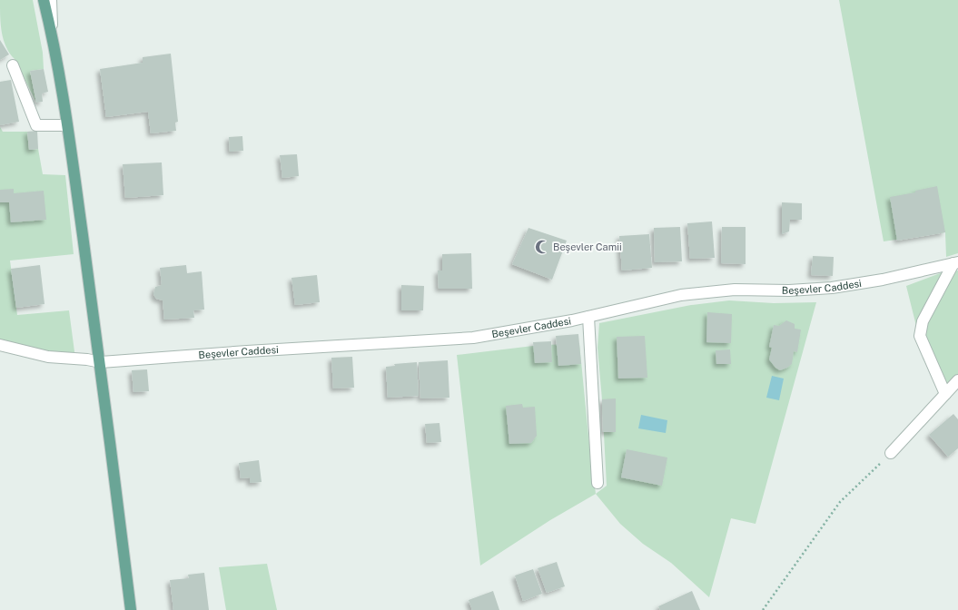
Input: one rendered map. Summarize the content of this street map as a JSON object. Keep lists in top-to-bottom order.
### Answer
{
  "streets": {
    "street": ["Beşevler Caddesi"]
  },
  "places": {
    "mosque": ["Beşevler Camii"]
  }
}
